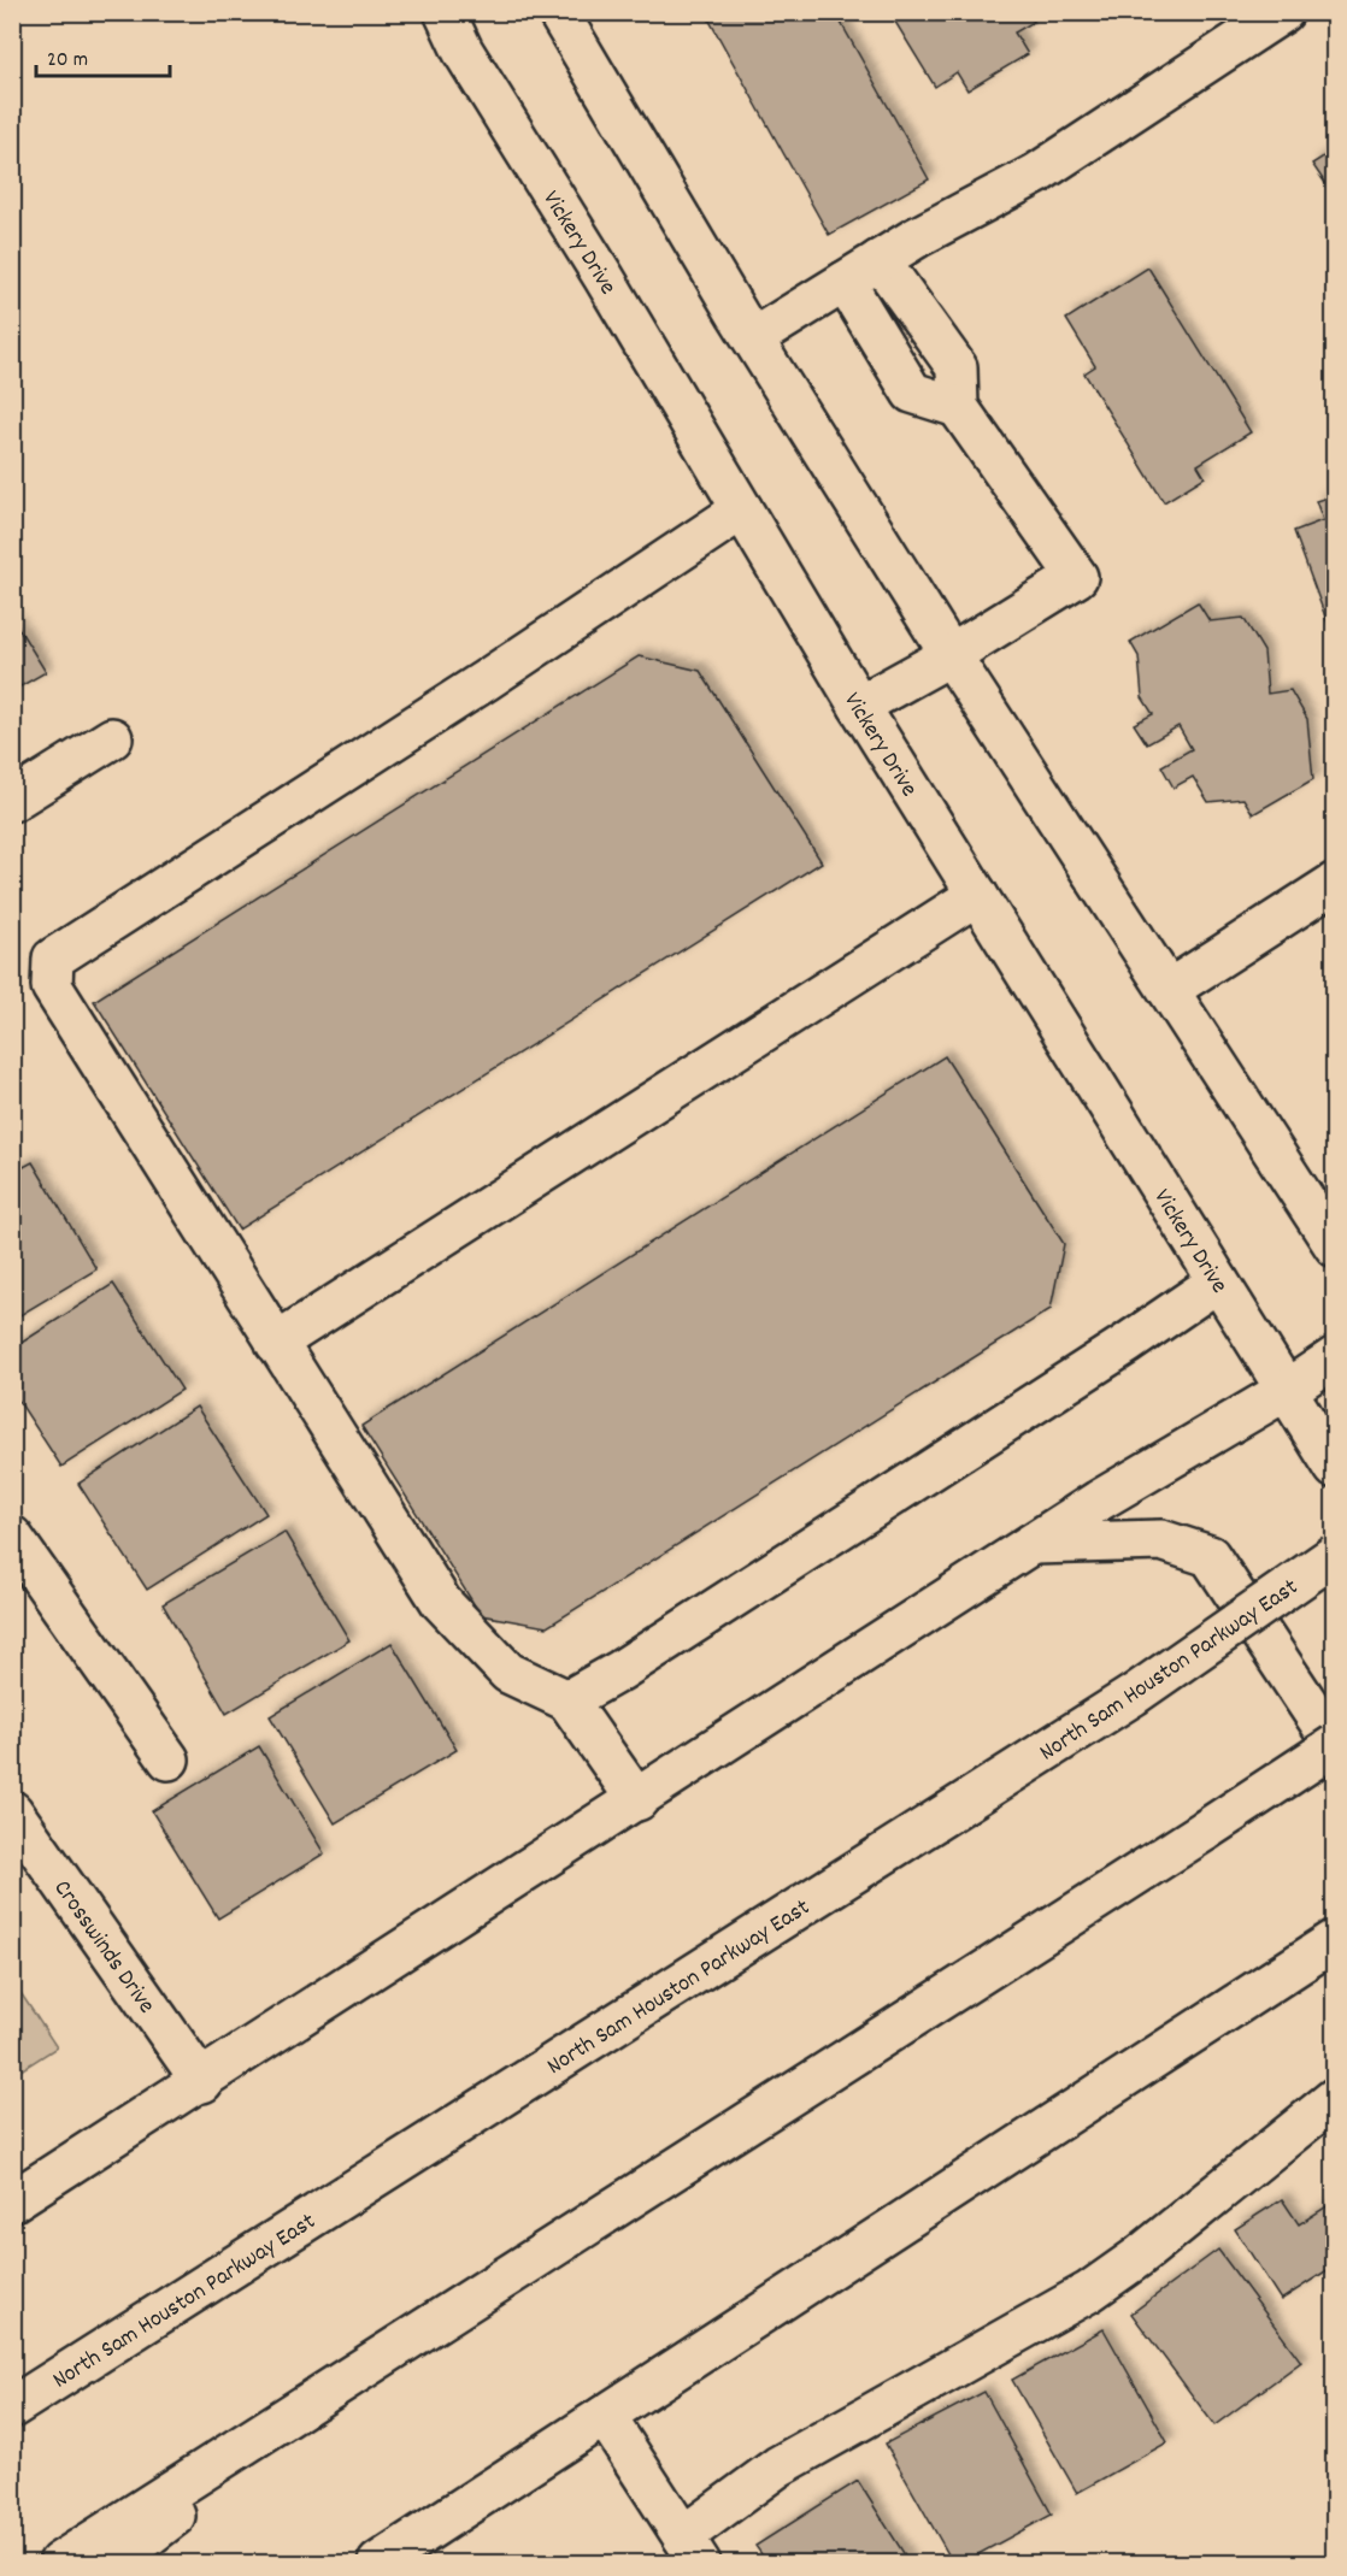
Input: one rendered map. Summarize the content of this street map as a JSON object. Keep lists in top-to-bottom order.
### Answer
{
  "streets": {
    "main road": ["Vickery Drive", "North Sam Houston Parkway East", "Crosswinds Drive"]
  },
  "scale_bar": "20 m"
}
